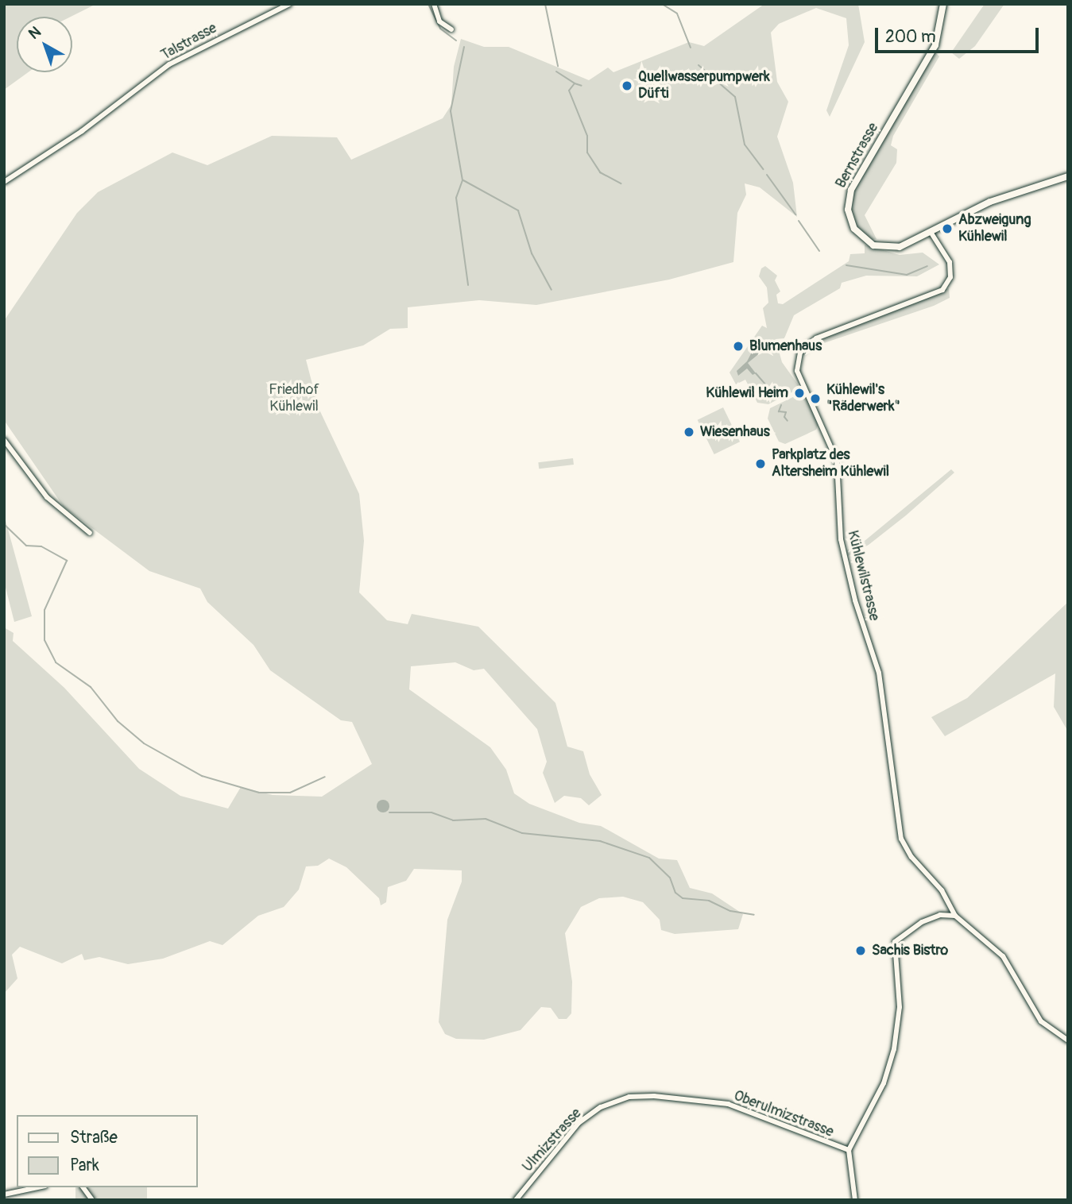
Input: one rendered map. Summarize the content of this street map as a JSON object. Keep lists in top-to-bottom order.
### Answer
{
  "streets": {
    "street": [
      "Talstrasse",
      "Bernstrasse",
      "Kühlewilstrasse",
      "Oberulmizstrasse",
      "Ulmizstrasse"
    ]
  },
  "crossings": [
    ["Bernstrasse", "Kühlewilstrasse"],
    ["Oberulmizstrasse", "Ulmizstrasse"]
  ],
  "parks": ["Friedhof Kühlewil"],
  "places": [
    "Quellwasserpumpwerk Düfti",
    "Abzweigung Kühlewil",
    "Blumenhaus",
    "Kühlewil Heim",
    "Kühlewil's \"Räderwerk\"",
    "Wiesenhaus",
    "Parkplatz des Altersheim Kühlewil",
    "Sachis Bistro"
  ],
  "legend": ["Straße", "Park"],
  "scale_bar": "200 m",
  "north": "top left"
}
